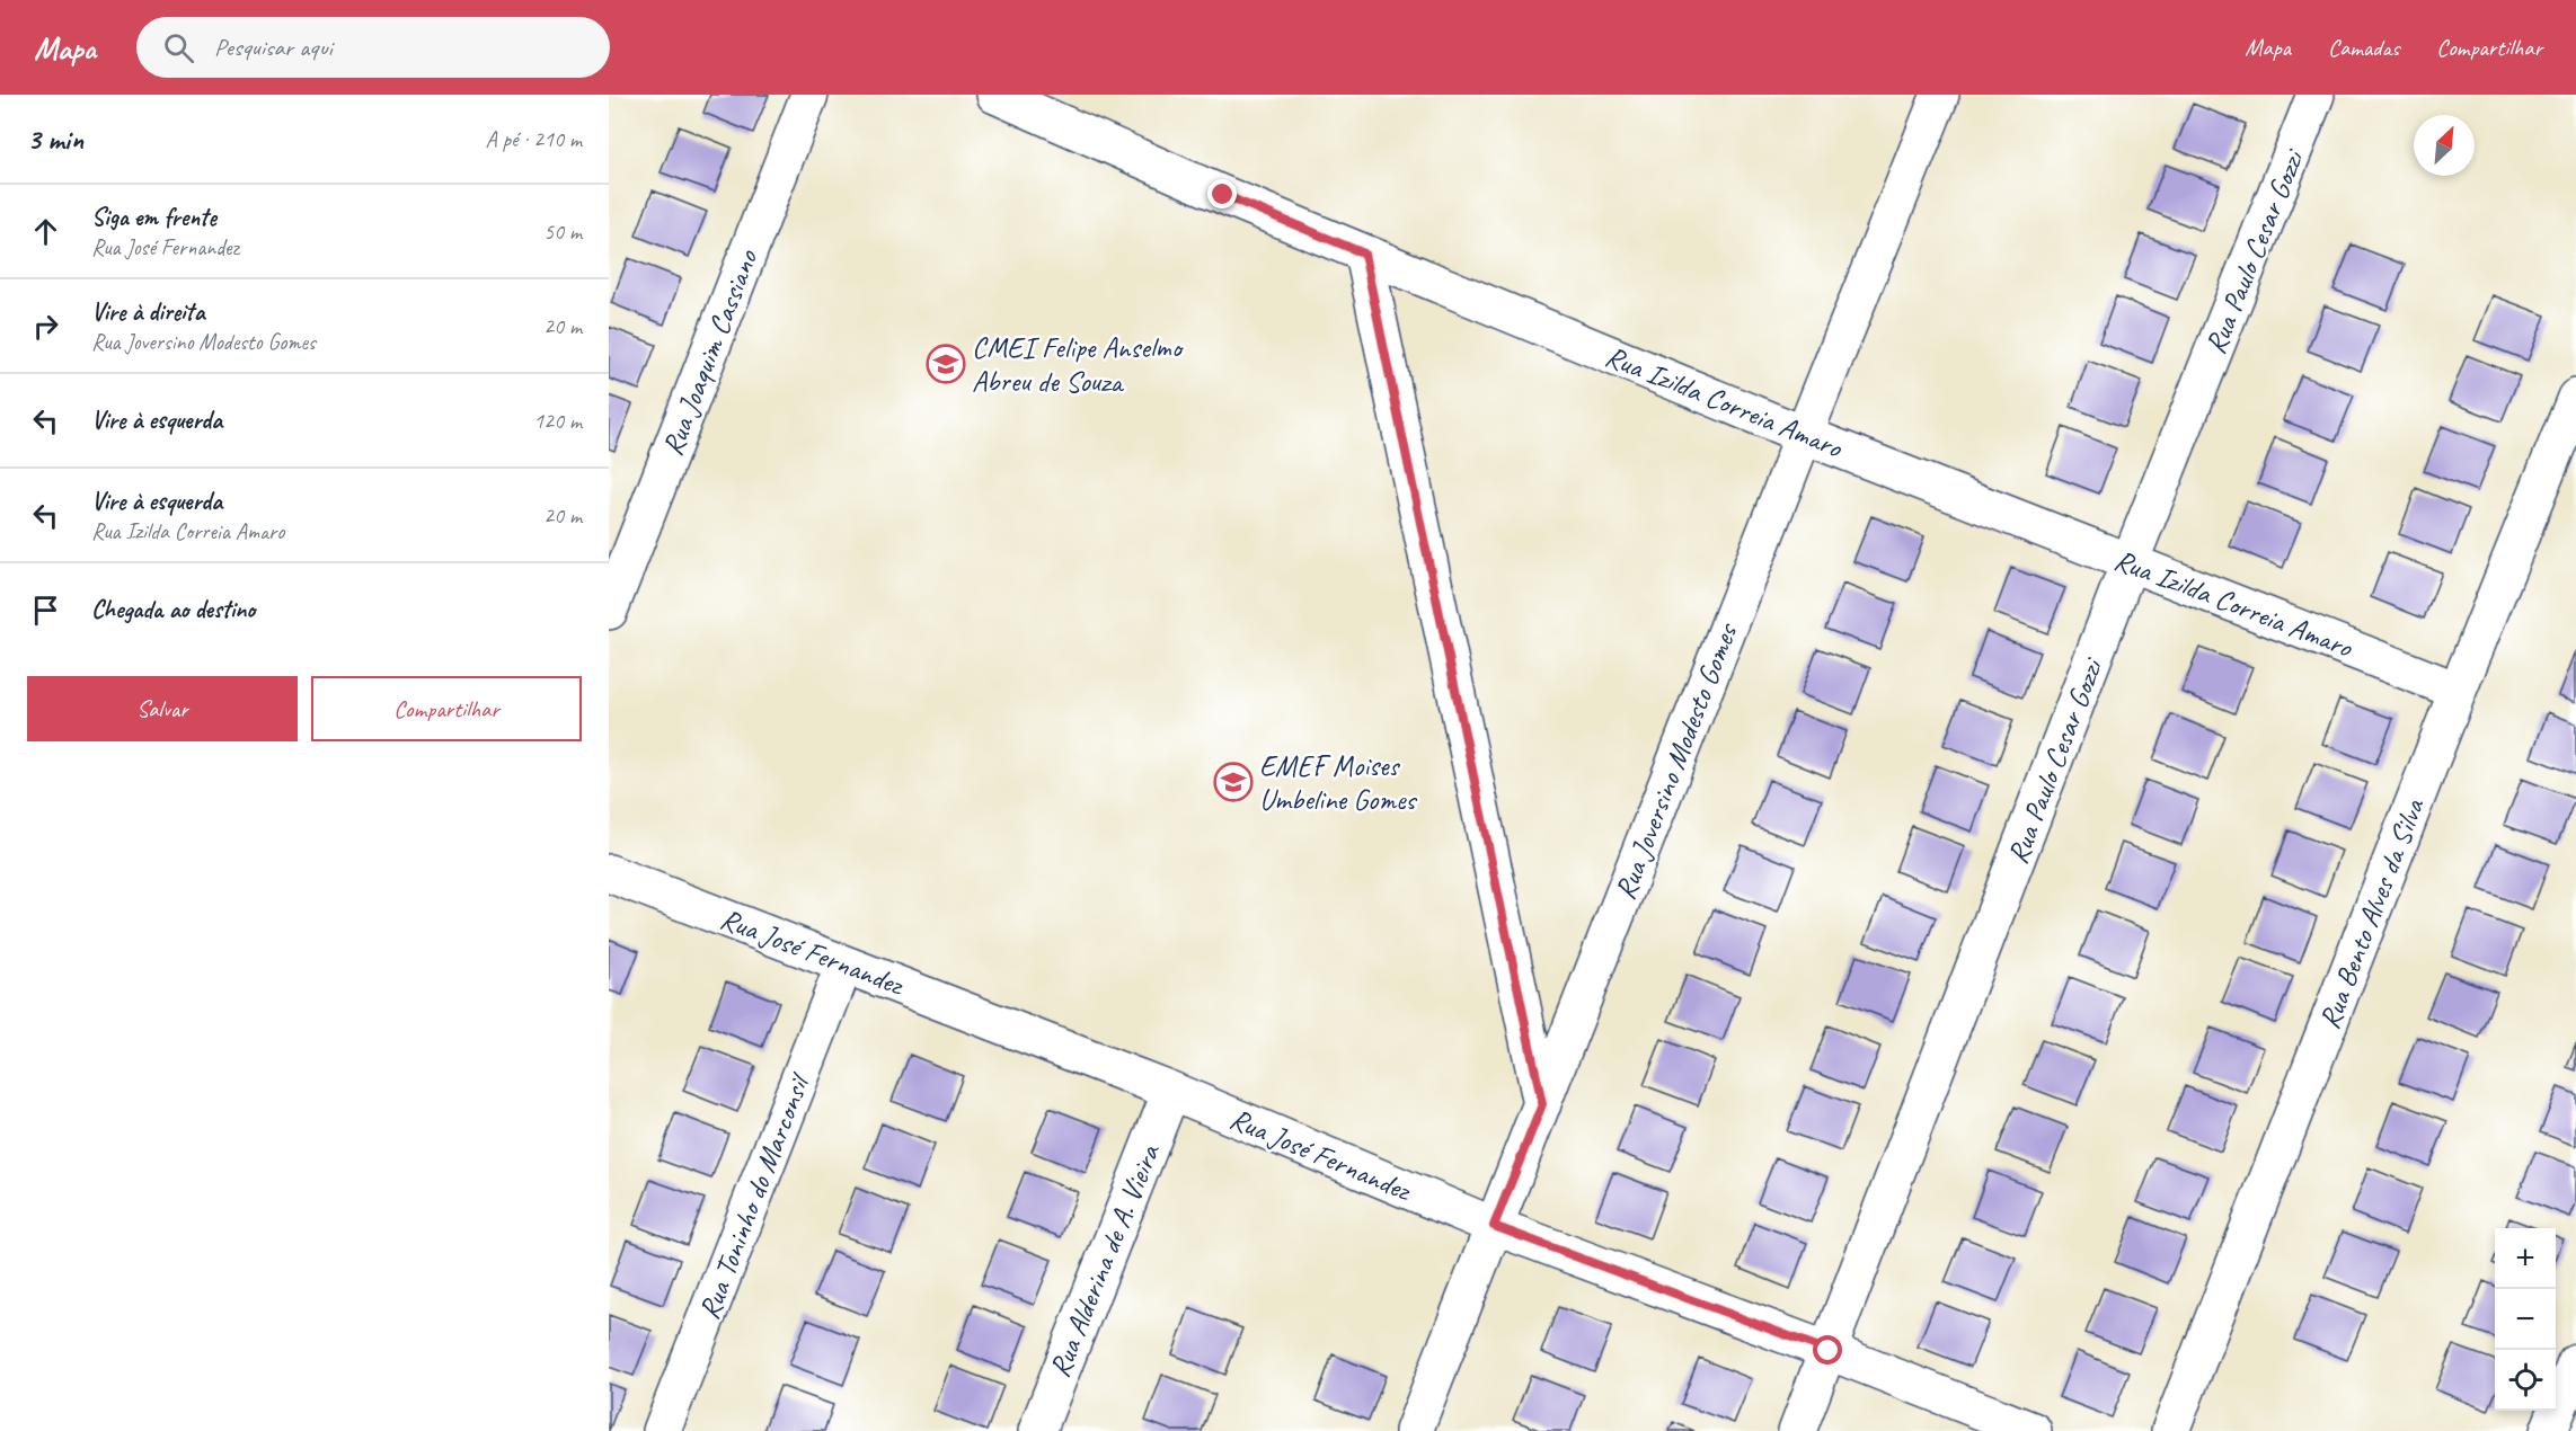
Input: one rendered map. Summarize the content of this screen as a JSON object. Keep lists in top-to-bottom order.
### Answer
{
  "streets": {
    "street": [
      "Rua Paulo Cesar Gozzi",
      "Rua Joaquim Cassiano",
      "Rua Izilda Correia Amaro",
      "Rua Joversino Modesto Gomes",
      "Rua Bento Alves da Silva",
      "Rua José Fernandez",
      "Rua Toninho do Marconsil",
      "Rua Alderina de A. Vieira"
    ]
  },
  "crossings": [
    ["Rua Paulo Cesar Gozzi", "Rua Izilda Correia Amaro"],
    ["Rua Paulo Cesar Gozzi", "Rua José Fernandez"],
    ["Rua Izilda Correia Amaro", "Rua Joversino Modesto Gomes"],
    ["Rua Izilda Correia Amaro", "Rua Bento Alves da Silva"],
    ["Rua Joversino Modesto Gomes", "Rua José Fernandez"],
    ["Rua José Fernandez", "Rua Toninho do Marconsil"],
    ["Rua José Fernandez", "Rua Alderina de A. Vieira"]
  ],
  "places": {
    "school or university": ["CMEI Felipe Anselmo Abreu de Souza", "EMEF Moises Umbeline Gomes"]
  },
  "north": "top right",
  "page": {
    "header": "Mapa",
    "search": "Pesquisar aqui",
    "nav": ["Mapa", "Camadas", "Compartilhar"],
    "heading": ["3 min", "A pé · 210 m"],
    "list": [
      ["Siga em frente", "Rua José Fernandez", "50 m"],
      ["Vire à direita", "Rua Joversino Modesto Gomes", "20 m"],
      ["Vire à esquerda", "120 m"],
      ["Vire à esquerda", "Rua Izilda Correia Amaro", "20 m"],
      "Chegada ao destino"
    ],
    "buttons": ["Salvar", "Compartilhar"],
    "map_buttons": ["+", "−"]
  }
}
